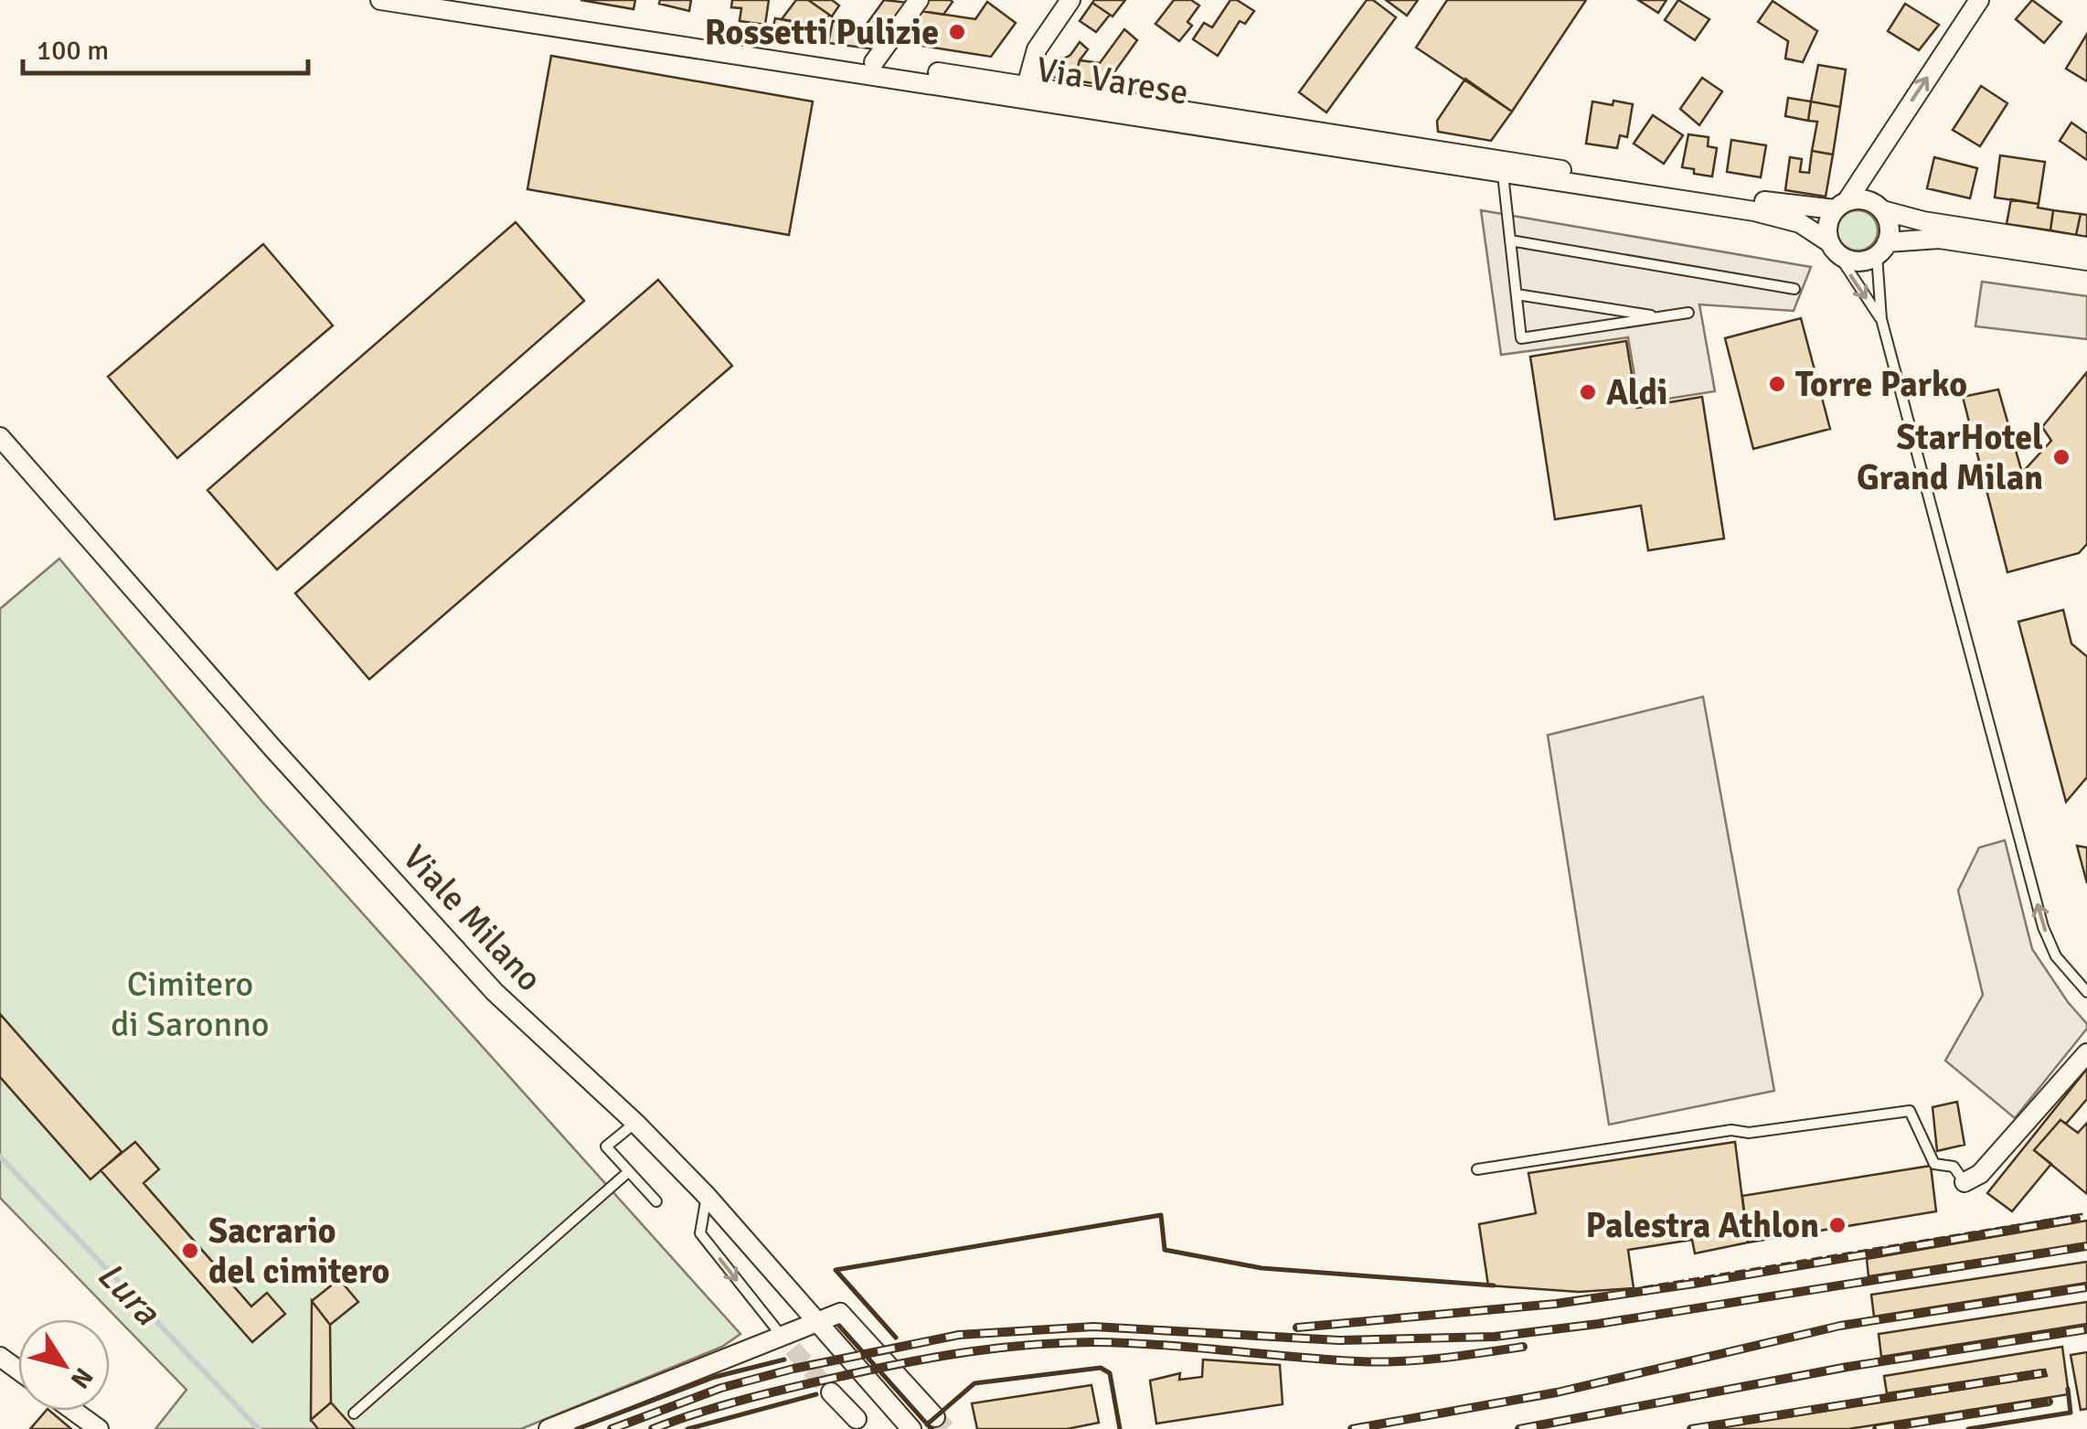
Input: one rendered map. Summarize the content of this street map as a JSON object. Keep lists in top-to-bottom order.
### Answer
{
  "streets": {
    "street": ["Via Varese", "Viale Milano"]
  },
  "water": ["Lura"],
  "parks": ["Cimitero di Saronno"],
  "places": [
    "Rossetti Pulizie",
    "Torre Parko",
    "Aldi",
    "StarHotel Grand Milan",
    "Palestra Athlon",
    "Sacrario del cimitero"
  ],
  "scale_bar": "100 m",
  "north": "bottom right"
}
